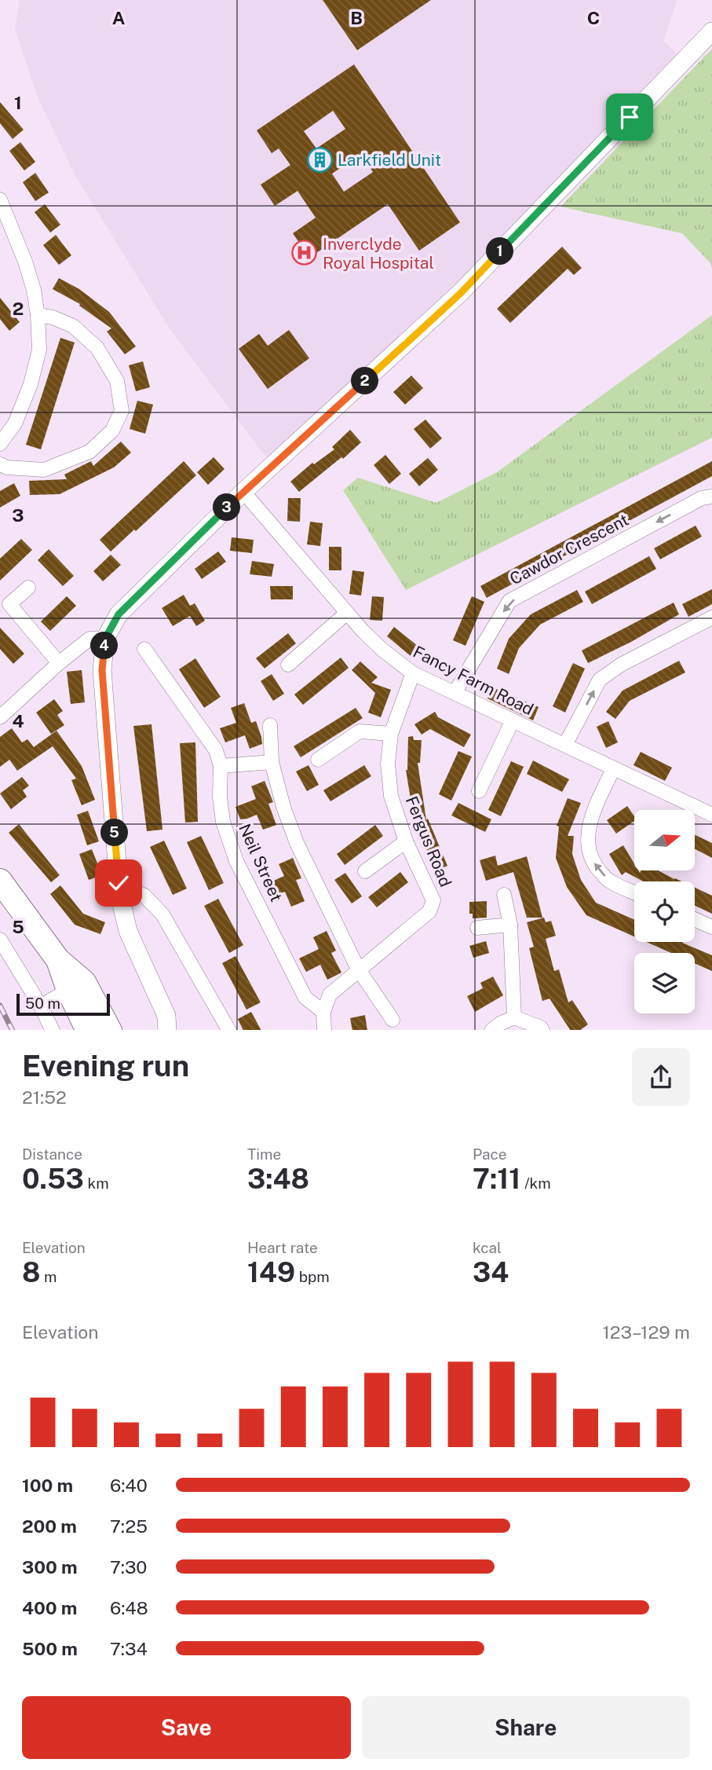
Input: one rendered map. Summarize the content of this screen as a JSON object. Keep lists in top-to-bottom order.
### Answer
{
  "streets": {
    "street": [
      "Cawdor Crescent",
      "Fancy Farm Road",
      "Fergus Road",
      "Neil Street"
    ]
  },
  "crossings": [
    ["Cawdor Crescent", "Fancy Farm Road"],
    ["Fancy Farm Road", "Fergus Road"],
    ["Fergus Road", "Neil Street"]
  ],
  "places": {
    "building": ["Larkfield Unit"],
    "hospital": ["Inverclyde Royal Hospital"]
  },
  "scale_bar": "50 m",
  "north": "right",
  "page": {
    "pins": [
      "1",
      "2",
      "3",
      "4",
      "5"
    ],
    "scale": "50 m",
    "heading": ["Evening run", "21:52"],
    "stats": [
      ["Distance", "0.53 km"],
      ["Time", "3:48"],
      ["Pace", "7:11 /km"],
      ["Elevation", "8 m"],
      ["Heart rate", "149 bpm"],
      ["kcal", "34"]
    ],
    "chart": ["Elevation", "123–129 m"],
    "list": [
      {
        "name": "100 m",
        "note": "6:40"
      },
      {
        "name": "200 m",
        "note": "7:25"
      },
      {
        "name": "300 m",
        "note": "7:30"
      },
      {
        "name": "400 m",
        "note": "6:48"
      },
      {
        "name": "500 m",
        "note": "7:34"
      }
    ],
    "buttons": ["Save", "Share"]
  },
  "grid": {
    "columns": ["A", "B", "C"],
    "rows": [
      "1",
      "2",
      "3",
      "4",
      "5"
    ]
  }
}
